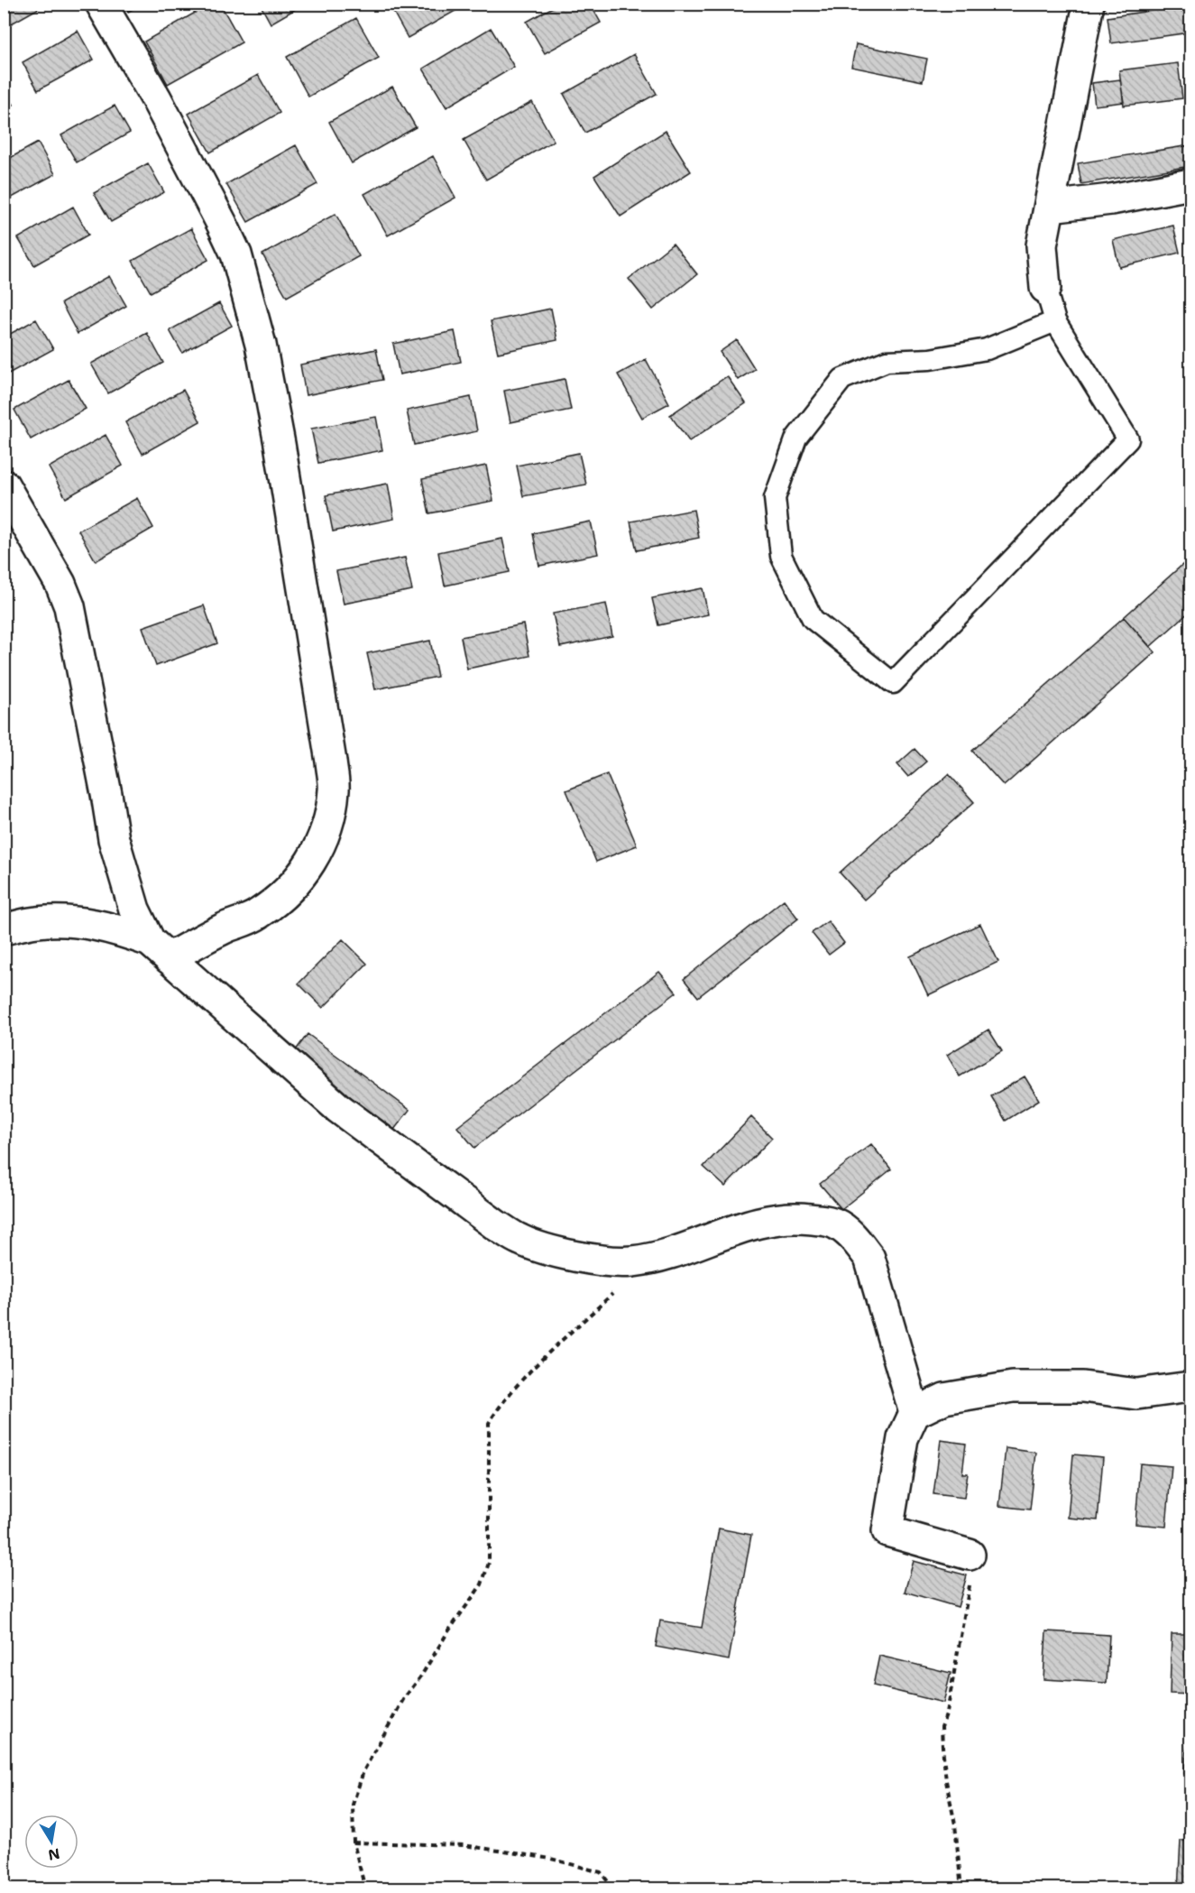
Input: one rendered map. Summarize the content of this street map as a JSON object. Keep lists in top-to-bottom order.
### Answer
{
  "north": "bottom"
}
